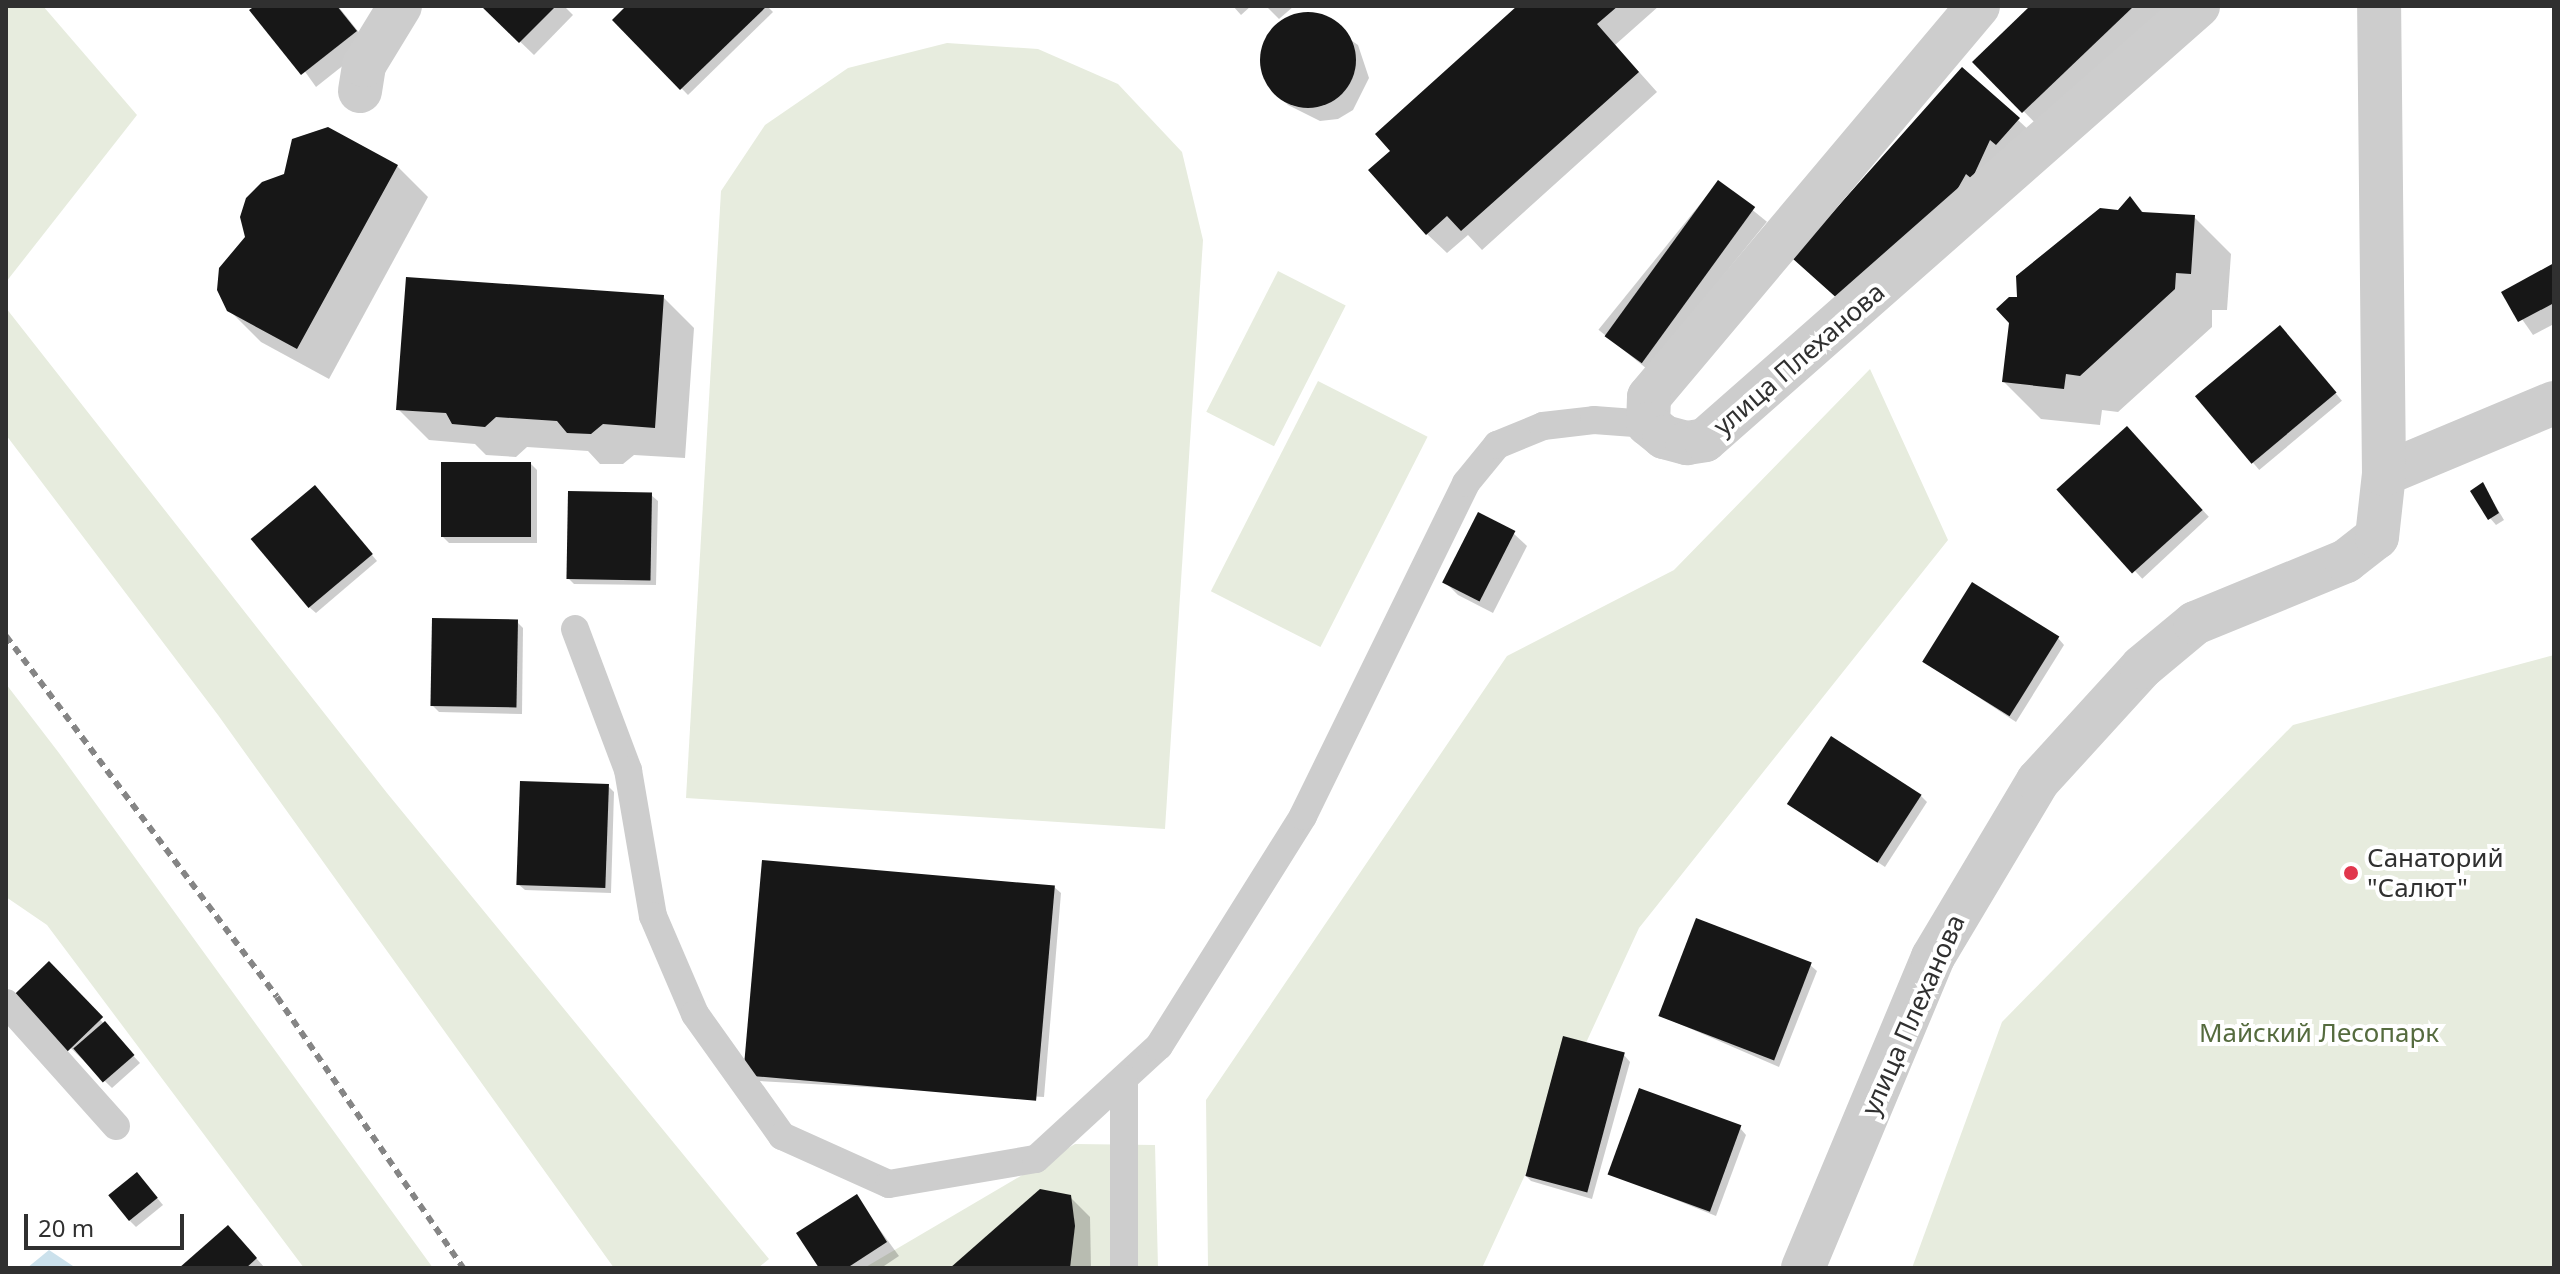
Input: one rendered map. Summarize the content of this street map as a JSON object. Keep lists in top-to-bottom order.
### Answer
{
  "streets": {
    "street": ["улица Плеханова"]
  },
  "parks": ["Майский Лесопарк"],
  "places": ["Санаторий \"Салют\""],
  "scale_bar": "20 m"
}
